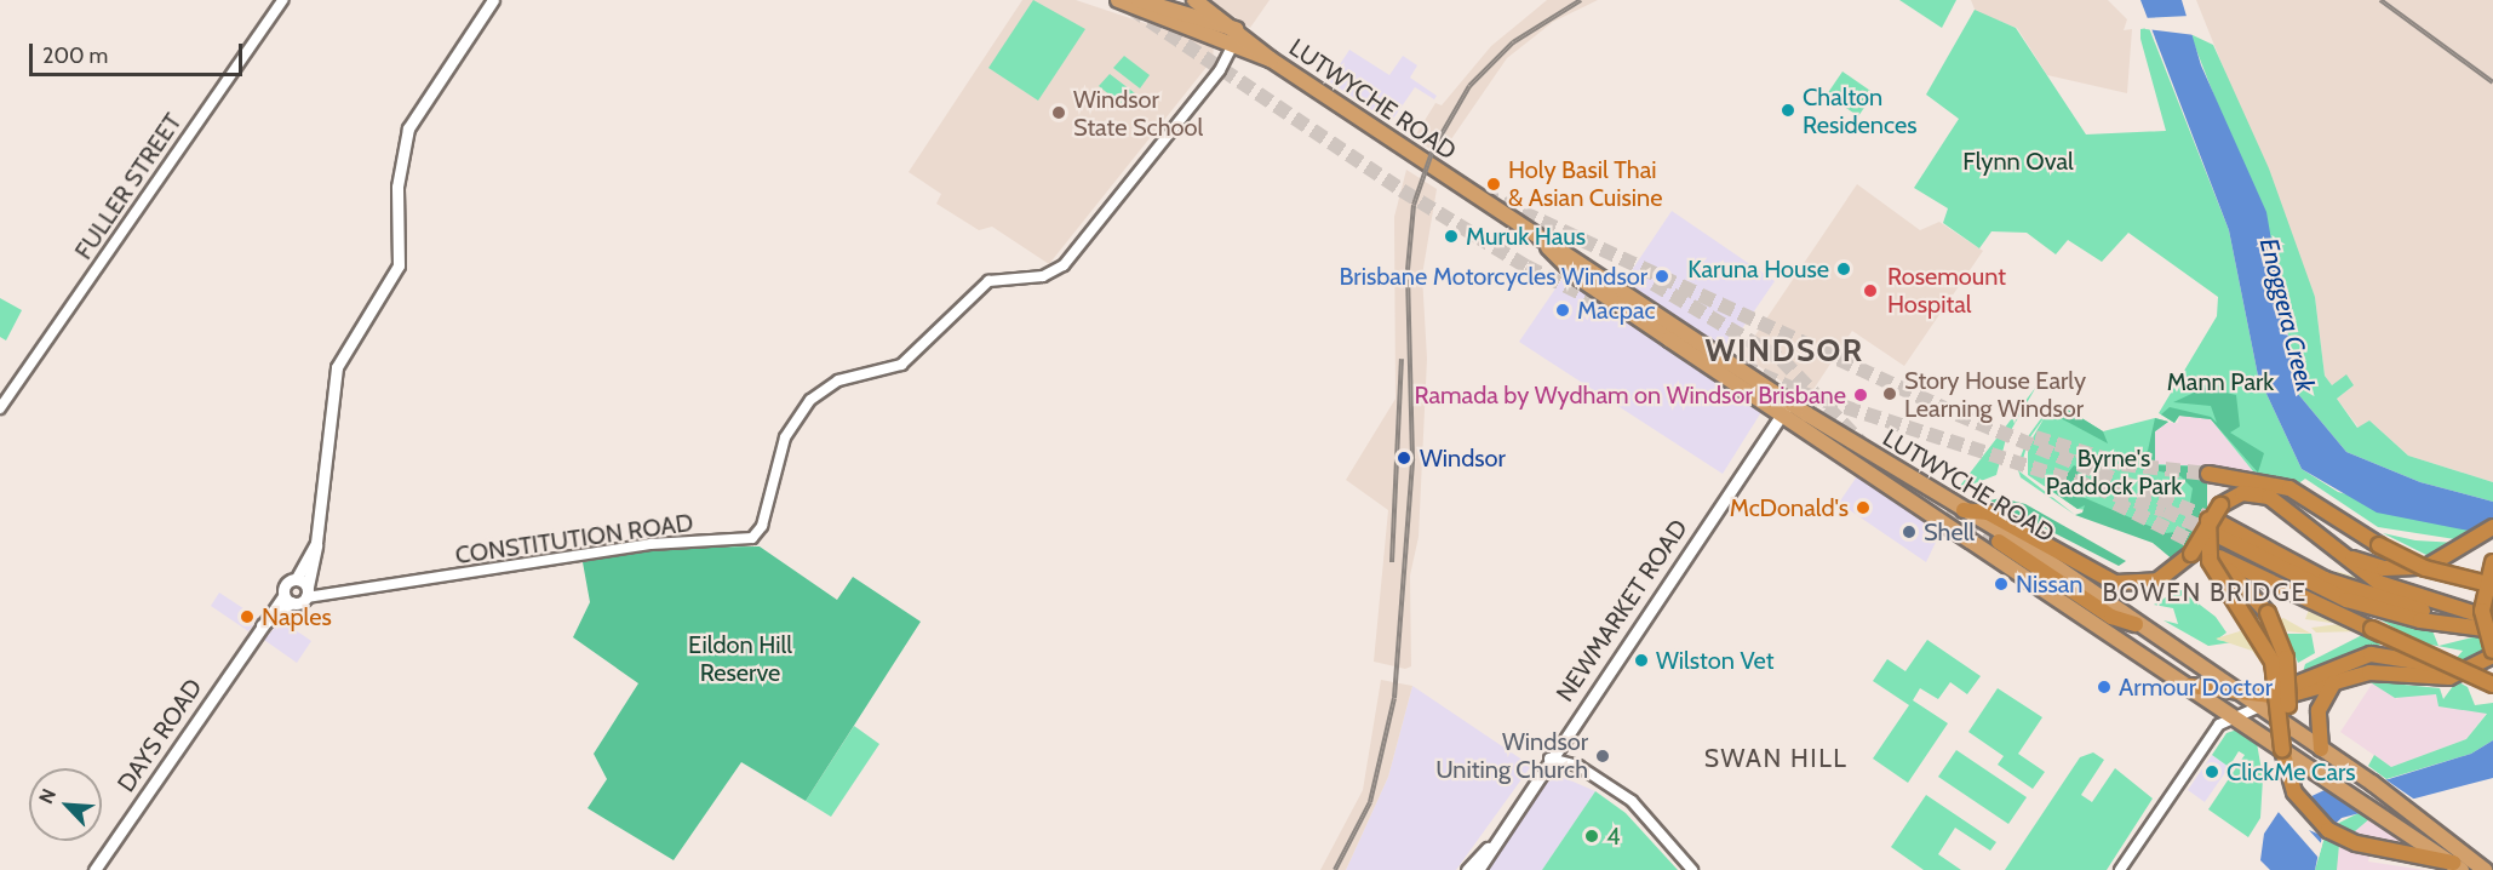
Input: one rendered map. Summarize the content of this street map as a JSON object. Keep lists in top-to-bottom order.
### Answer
{
  "streets": {
    "highway": ["LUTWYCHE ROAD"],
    "main road": ["NEWMARKET ROAD", "DAYS ROAD"],
    "street": ["FULLER STREET", "CONSTITUTION ROAD"]
  },
  "crossings": [
    ["LUTWYCHE ROAD", "CONSTITUTION ROAD"],
    ["LUTWYCHE ROAD", "NEWMARKET ROAD"]
  ],
  "districts": ["WINDSOR", "BOWEN BRIDGE", "SWAN HILL"],
  "water": ["Enoggera Creek"],
  "parks": [
    "Flynn Oval",
    "Mann Park",
    "Byrne's Paddock Park",
    "Eildon Hill Reserve"
  ],
  "places": [
    "Chalton Residences",
    "Windsor State School",
    "Holy Basil Thai & Asian Cuisine",
    "Muruk Haus",
    "Karuna House",
    "Brisbane Motorcycles Windsor",
    "Rosemount Hospital",
    "Macpac",
    "Story House Early Learning Windsor",
    "Ramada by Wydham on Windsor Brisbane",
    "Windsor",
    "McDonald's",
    "Shell",
    "Nissan",
    "Naples",
    "Wilston Vet",
    "Armour Doctor",
    "Windsor Uniting Church",
    "ClickMe Cars",
    "4"
  ],
  "scale_bar": "200 m",
  "north": "top left"
}
